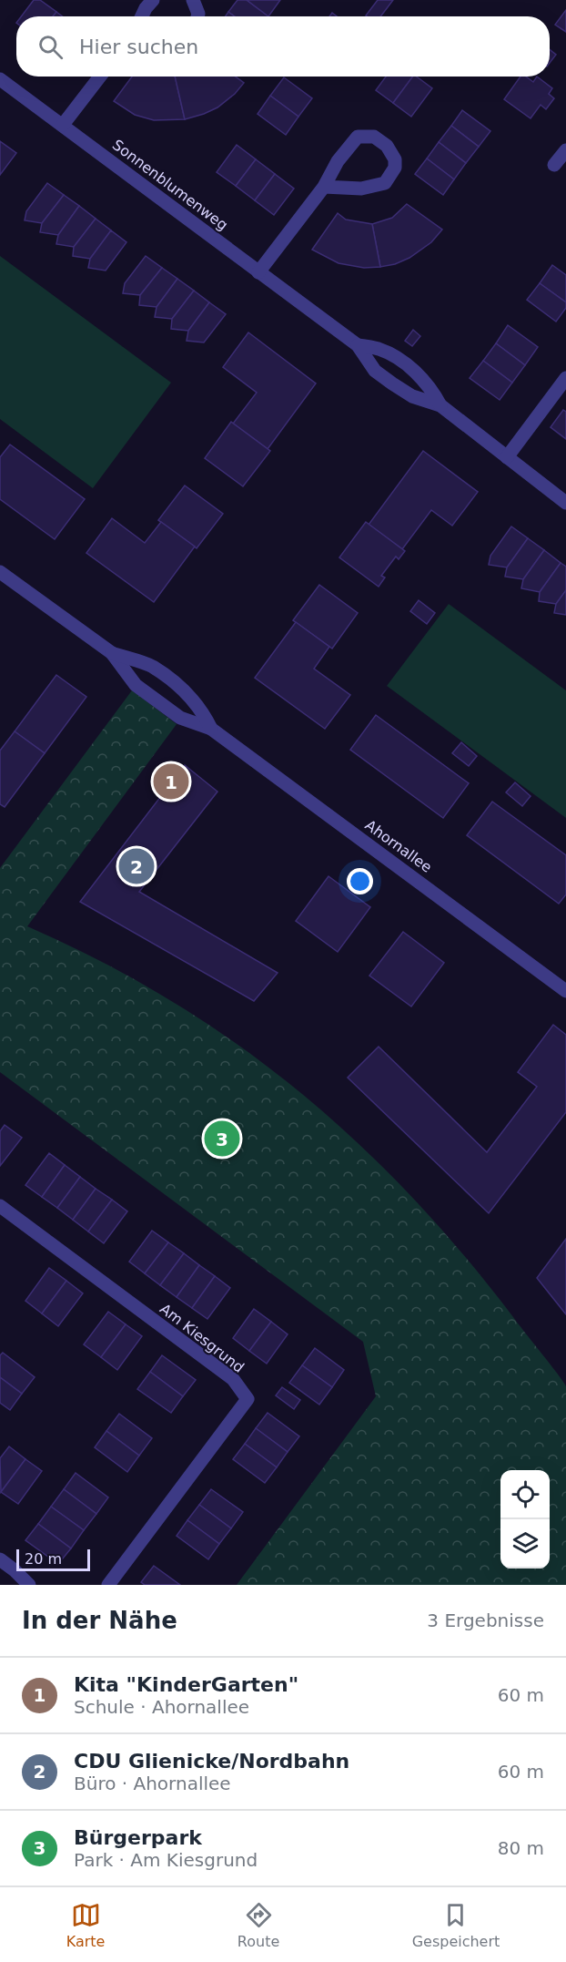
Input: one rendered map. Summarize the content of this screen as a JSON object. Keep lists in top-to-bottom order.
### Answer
{
  "streets": {
    "street": ["Sonnenblumenweg", "Ahornallee", "Am Kiesgrund"]
  },
  "scale_bar": "20 m",
  "page": {
    "search": "Hier suchen",
    "pins": ["1", "2", "3"],
    "scale": "20 m",
    "heading": ["In der Nähe", "3 Ergebnisse"],
    "list": [
      {
        "mark": "1",
        "name": "Kita \"KinderGarten\"",
        "note": "Schule · Ahornallee",
        "value": "60 m"
      },
      {
        "mark": "2",
        "name": "CDU Glienicke/Nordbahn",
        "note": "Büro · Ahornallee",
        "value": "60 m"
      },
      {
        "mark": "3",
        "name": "Bürgerpark",
        "note": "Park · Am Kiesgrund",
        "value": "80 m"
      }
    ],
    "nav": ["Karte", "Route", "Gespeichert"]
  }
}
